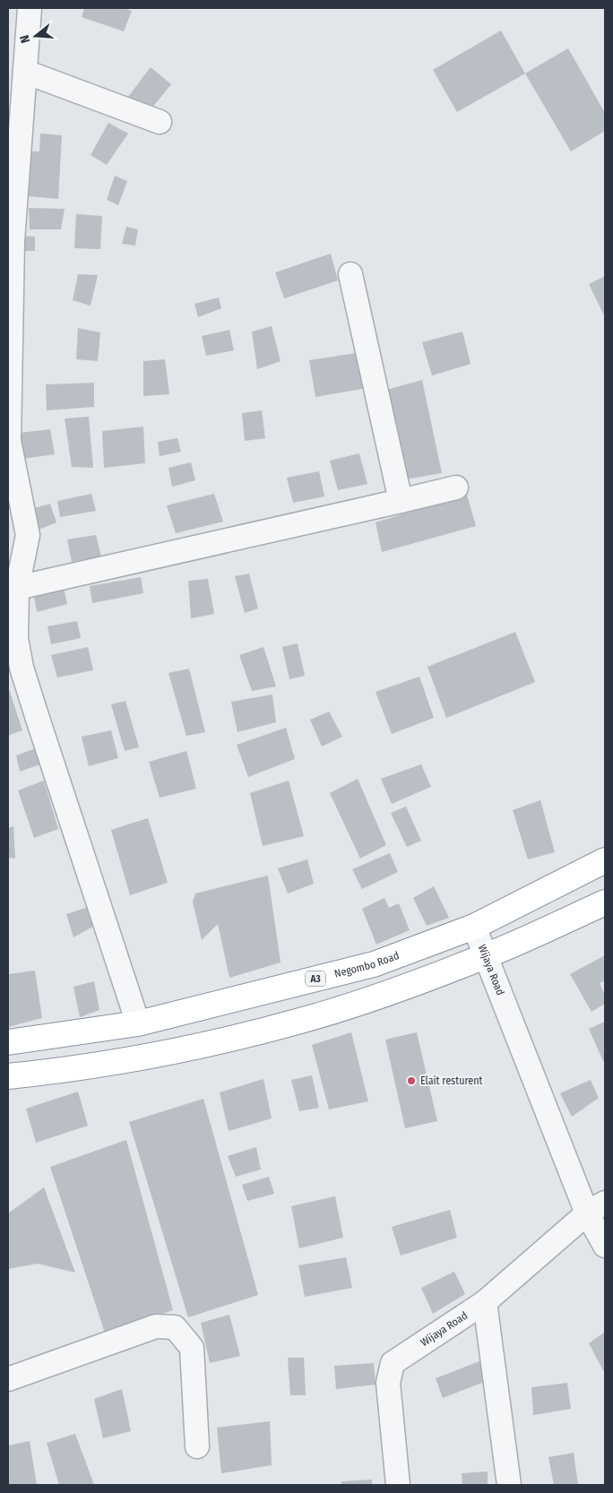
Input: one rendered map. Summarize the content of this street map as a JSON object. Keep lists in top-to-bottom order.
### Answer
{
  "streets": {
    "highway": ["Negombo Road", "A3"],
    "street": ["Wijaya Road"]
  },
  "crossings": [
    ["Negombo Road", "Wijaya Road"]
  ],
  "places": ["Elait resturent"],
  "north": "left"
}
